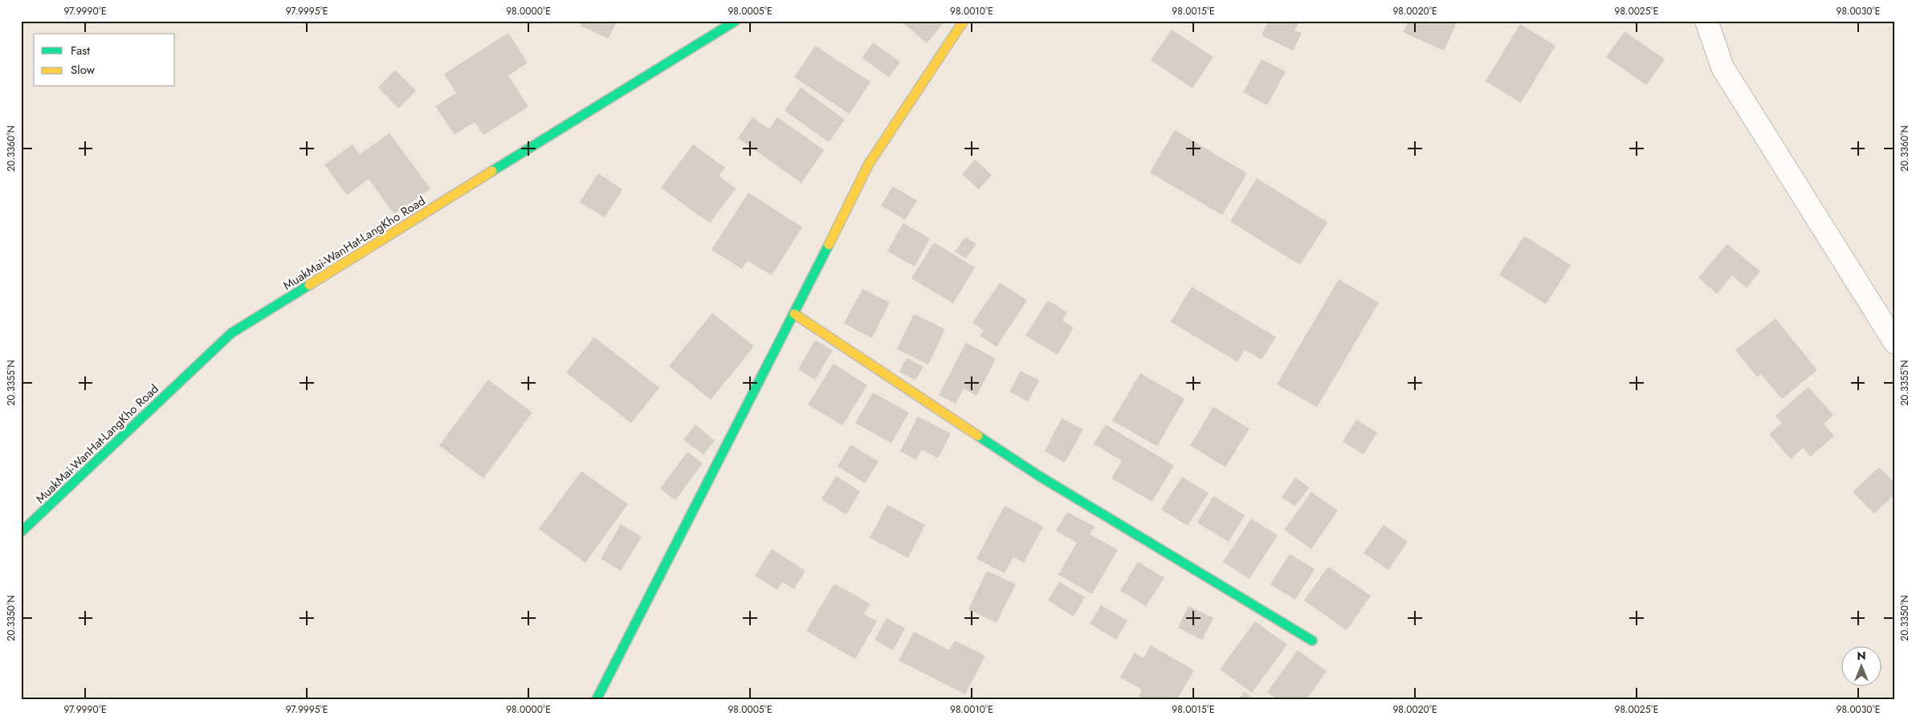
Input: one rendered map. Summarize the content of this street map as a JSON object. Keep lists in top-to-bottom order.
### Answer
{
  "streets": {
    "street": ["MuakMai-WanHat-LangKho Road"]
  },
  "legend": ["Fast", "Slow"],
  "north": "top",
  "coordinates": [
    "97.9990°E",
    "97.9995°E",
    "98.0000°E",
    "98.0005°E",
    "98.0010°E",
    "98.0015°E",
    "98.0020°E",
    "98.0025°E",
    "98.0030°E",
    "20.3360°N",
    "20.3355°N",
    "20.3350°N"
  ]
}
